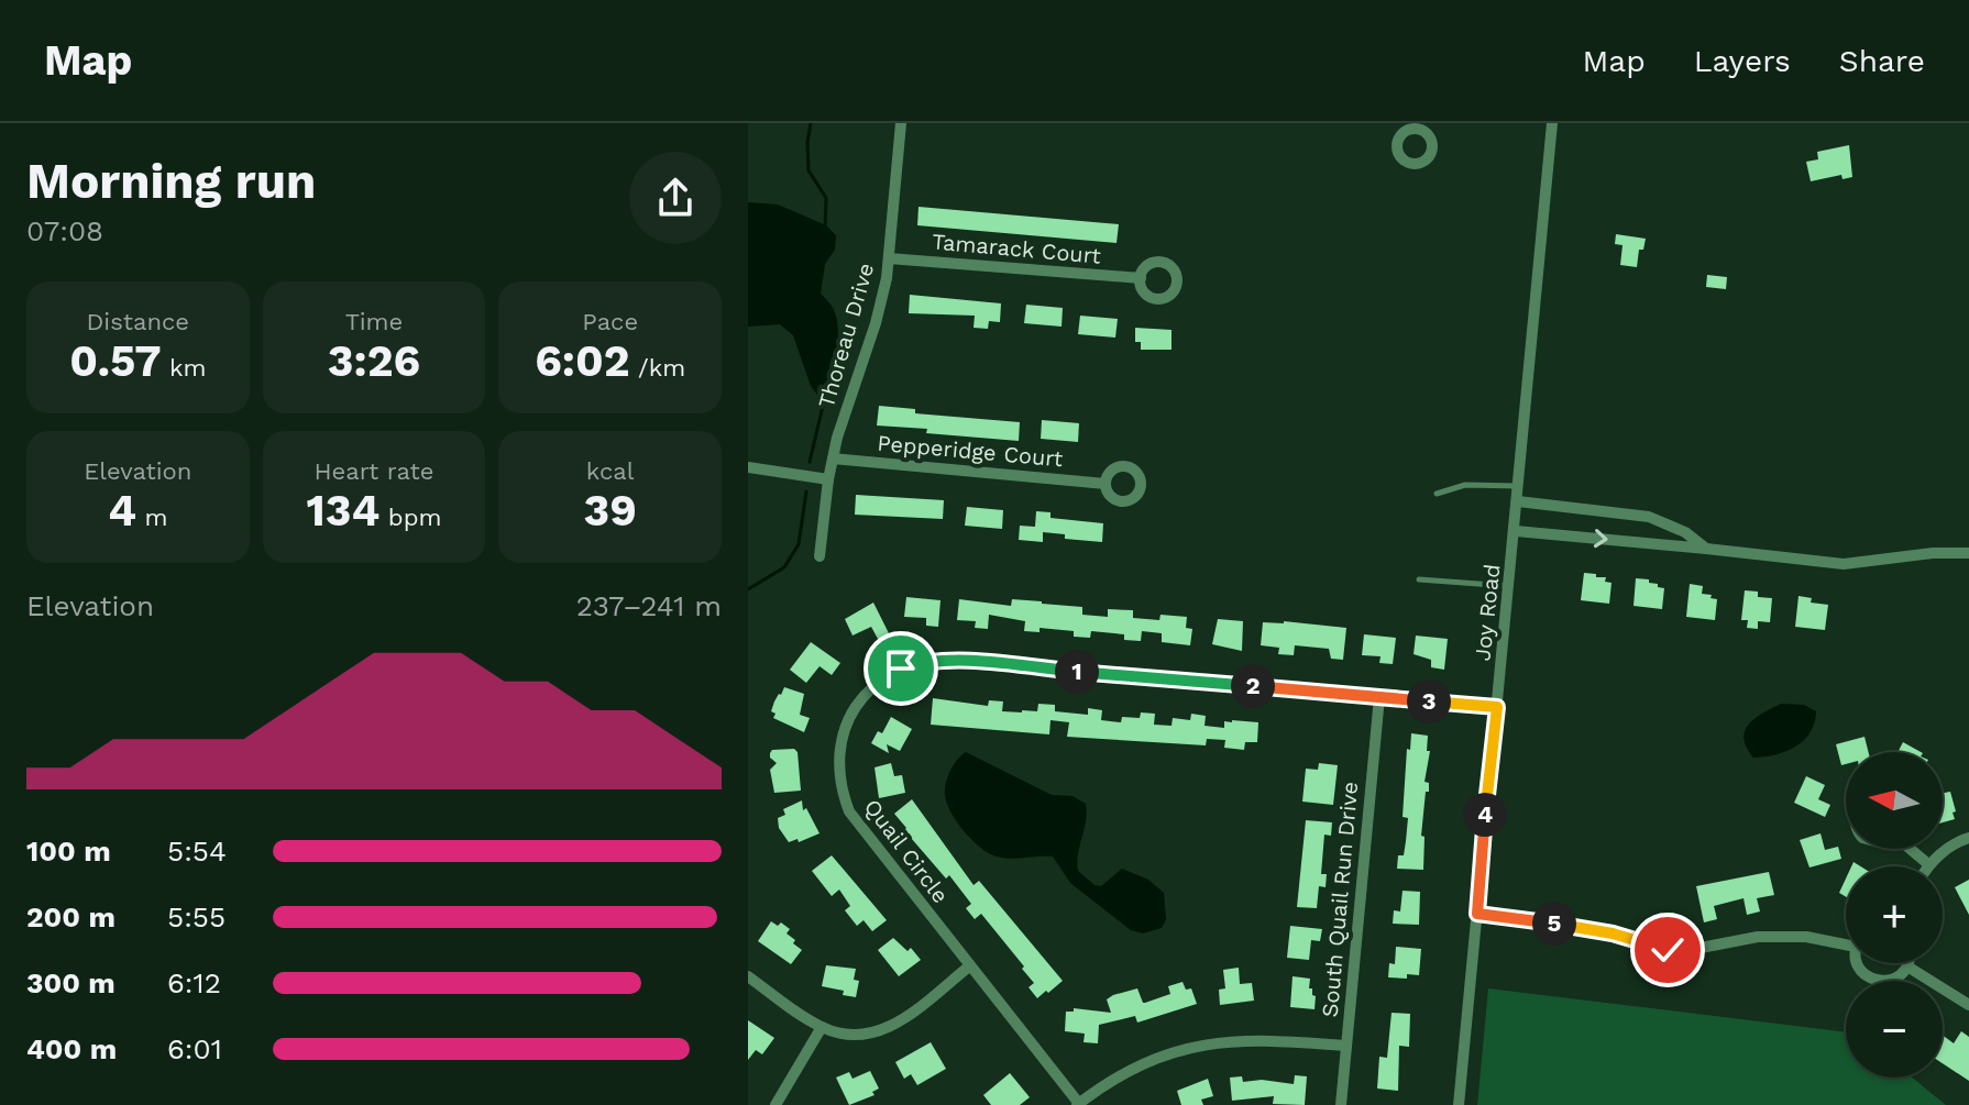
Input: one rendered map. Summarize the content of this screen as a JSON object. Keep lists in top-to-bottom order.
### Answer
{
  "streets": {
    "street": [
      "Tamarack Court",
      "Thoreau Drive",
      "Pepperidge Court",
      "Joy Road",
      "Quail Circle",
      "South Quail Run Drive"
    ]
  },
  "crossings": [
    ["Tamarack Court", "Thoreau Drive"],
    ["Thoreau Drive", "Pepperidge Court"],
    ["Joy Road", "Quail Circle"],
    ["Quail Circle", "South Quail Run Drive"]
  ],
  "north": "left",
  "page": {
    "header": "Map",
    "nav": ["Map", "Layers", "Share"],
    "heading": ["Morning run", "07:08"],
    "stats": [
      ["Distance", "0.57 km"],
      ["Time", "3:26"],
      ["Pace", "6:02 /km"],
      ["Elevation", "4 m"],
      ["Heart rate", "134 bpm"],
      ["kcal", "39"]
    ],
    "chart": ["Elevation", "237–241 m"],
    "pins": [
      "1",
      "2",
      "3",
      "4",
      "5"
    ],
    "map_buttons": ["+", "−"],
    "list": [
      {
        "name": "100 m",
        "note": "5:54"
      },
      {
        "name": "200 m",
        "note": "5:55"
      },
      {
        "name": "300 m",
        "note": "6:12"
      },
      {
        "name": "400 m",
        "note": "6:01"
      }
    ]
  }
}
